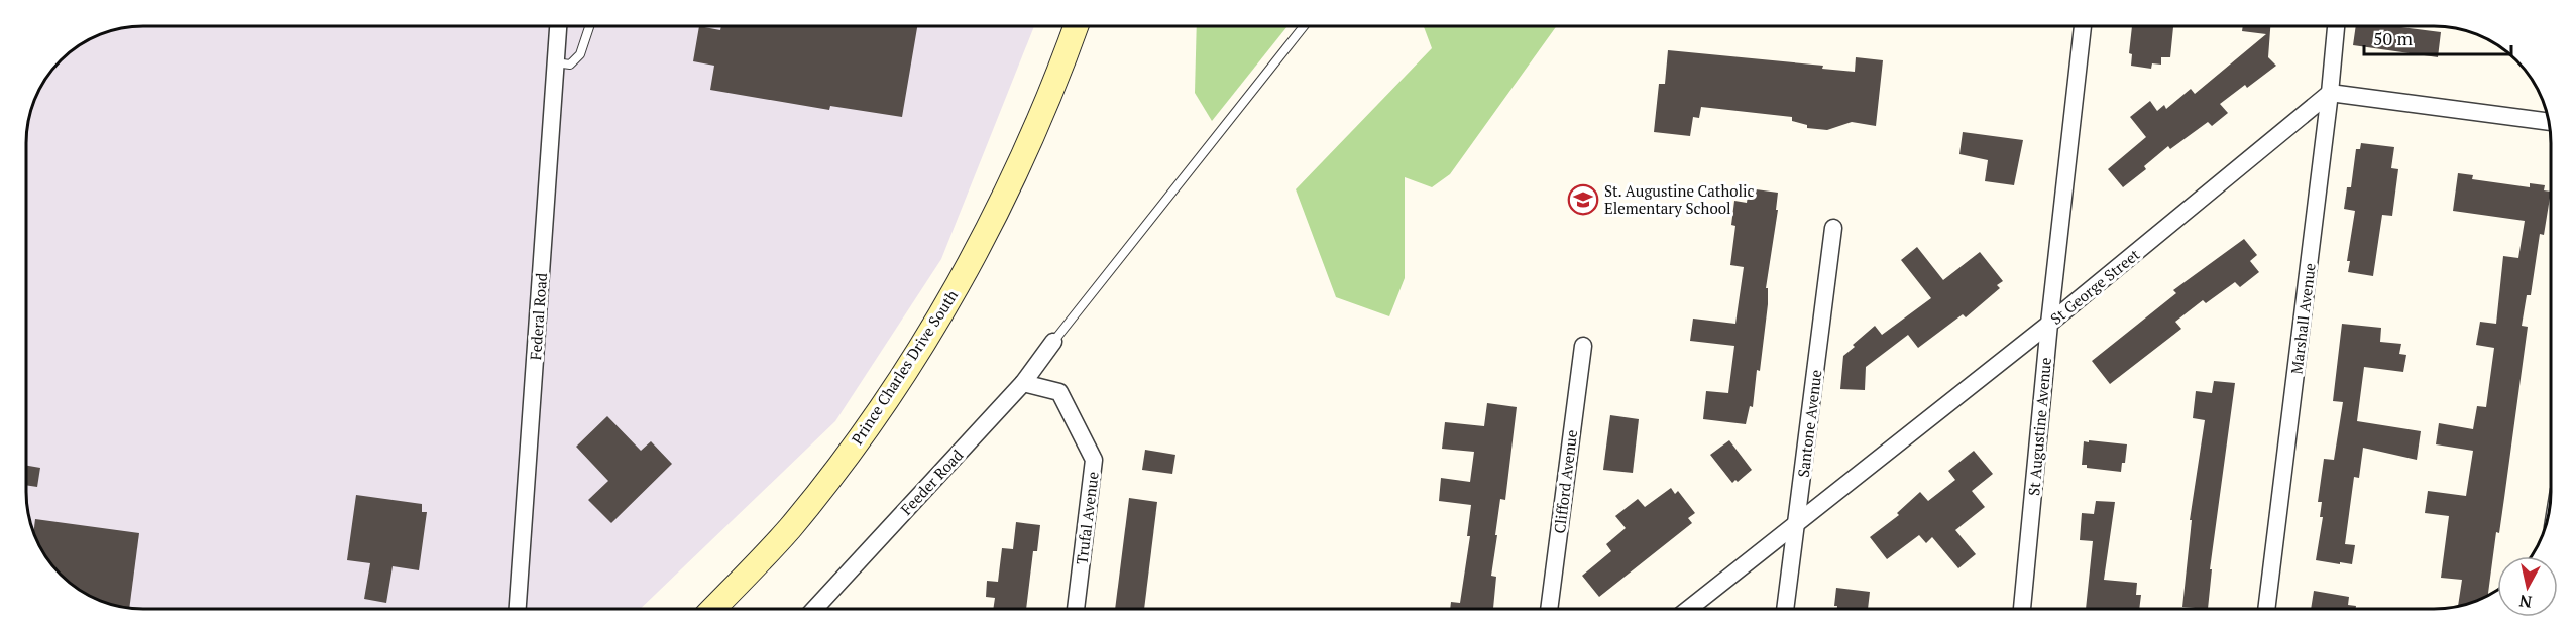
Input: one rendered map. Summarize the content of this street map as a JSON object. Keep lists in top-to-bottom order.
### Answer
{
  "streets": {
    "main road": ["Prince Charles Drive South"],
    "street": [
      "St George Street",
      "Federal Road",
      "Marshall Avenue",
      "Santone Avenue",
      "St Augustine Avenue",
      "Feeder Road",
      "Clifford Avenue",
      "Trufal Avenue"
    ]
  },
  "crossings": [
    ["St George Street", "Marshall Avenue"],
    ["St George Street", "Santone Avenue"],
    ["St George Street", "St Augustine Avenue"],
    ["Feeder Road", "Trufal Avenue"]
  ],
  "places": {
    "school or university": ["St. Augustine Catholic Elementary School"]
  },
  "scale_bar": "50 m",
  "north": "bottom"
}
